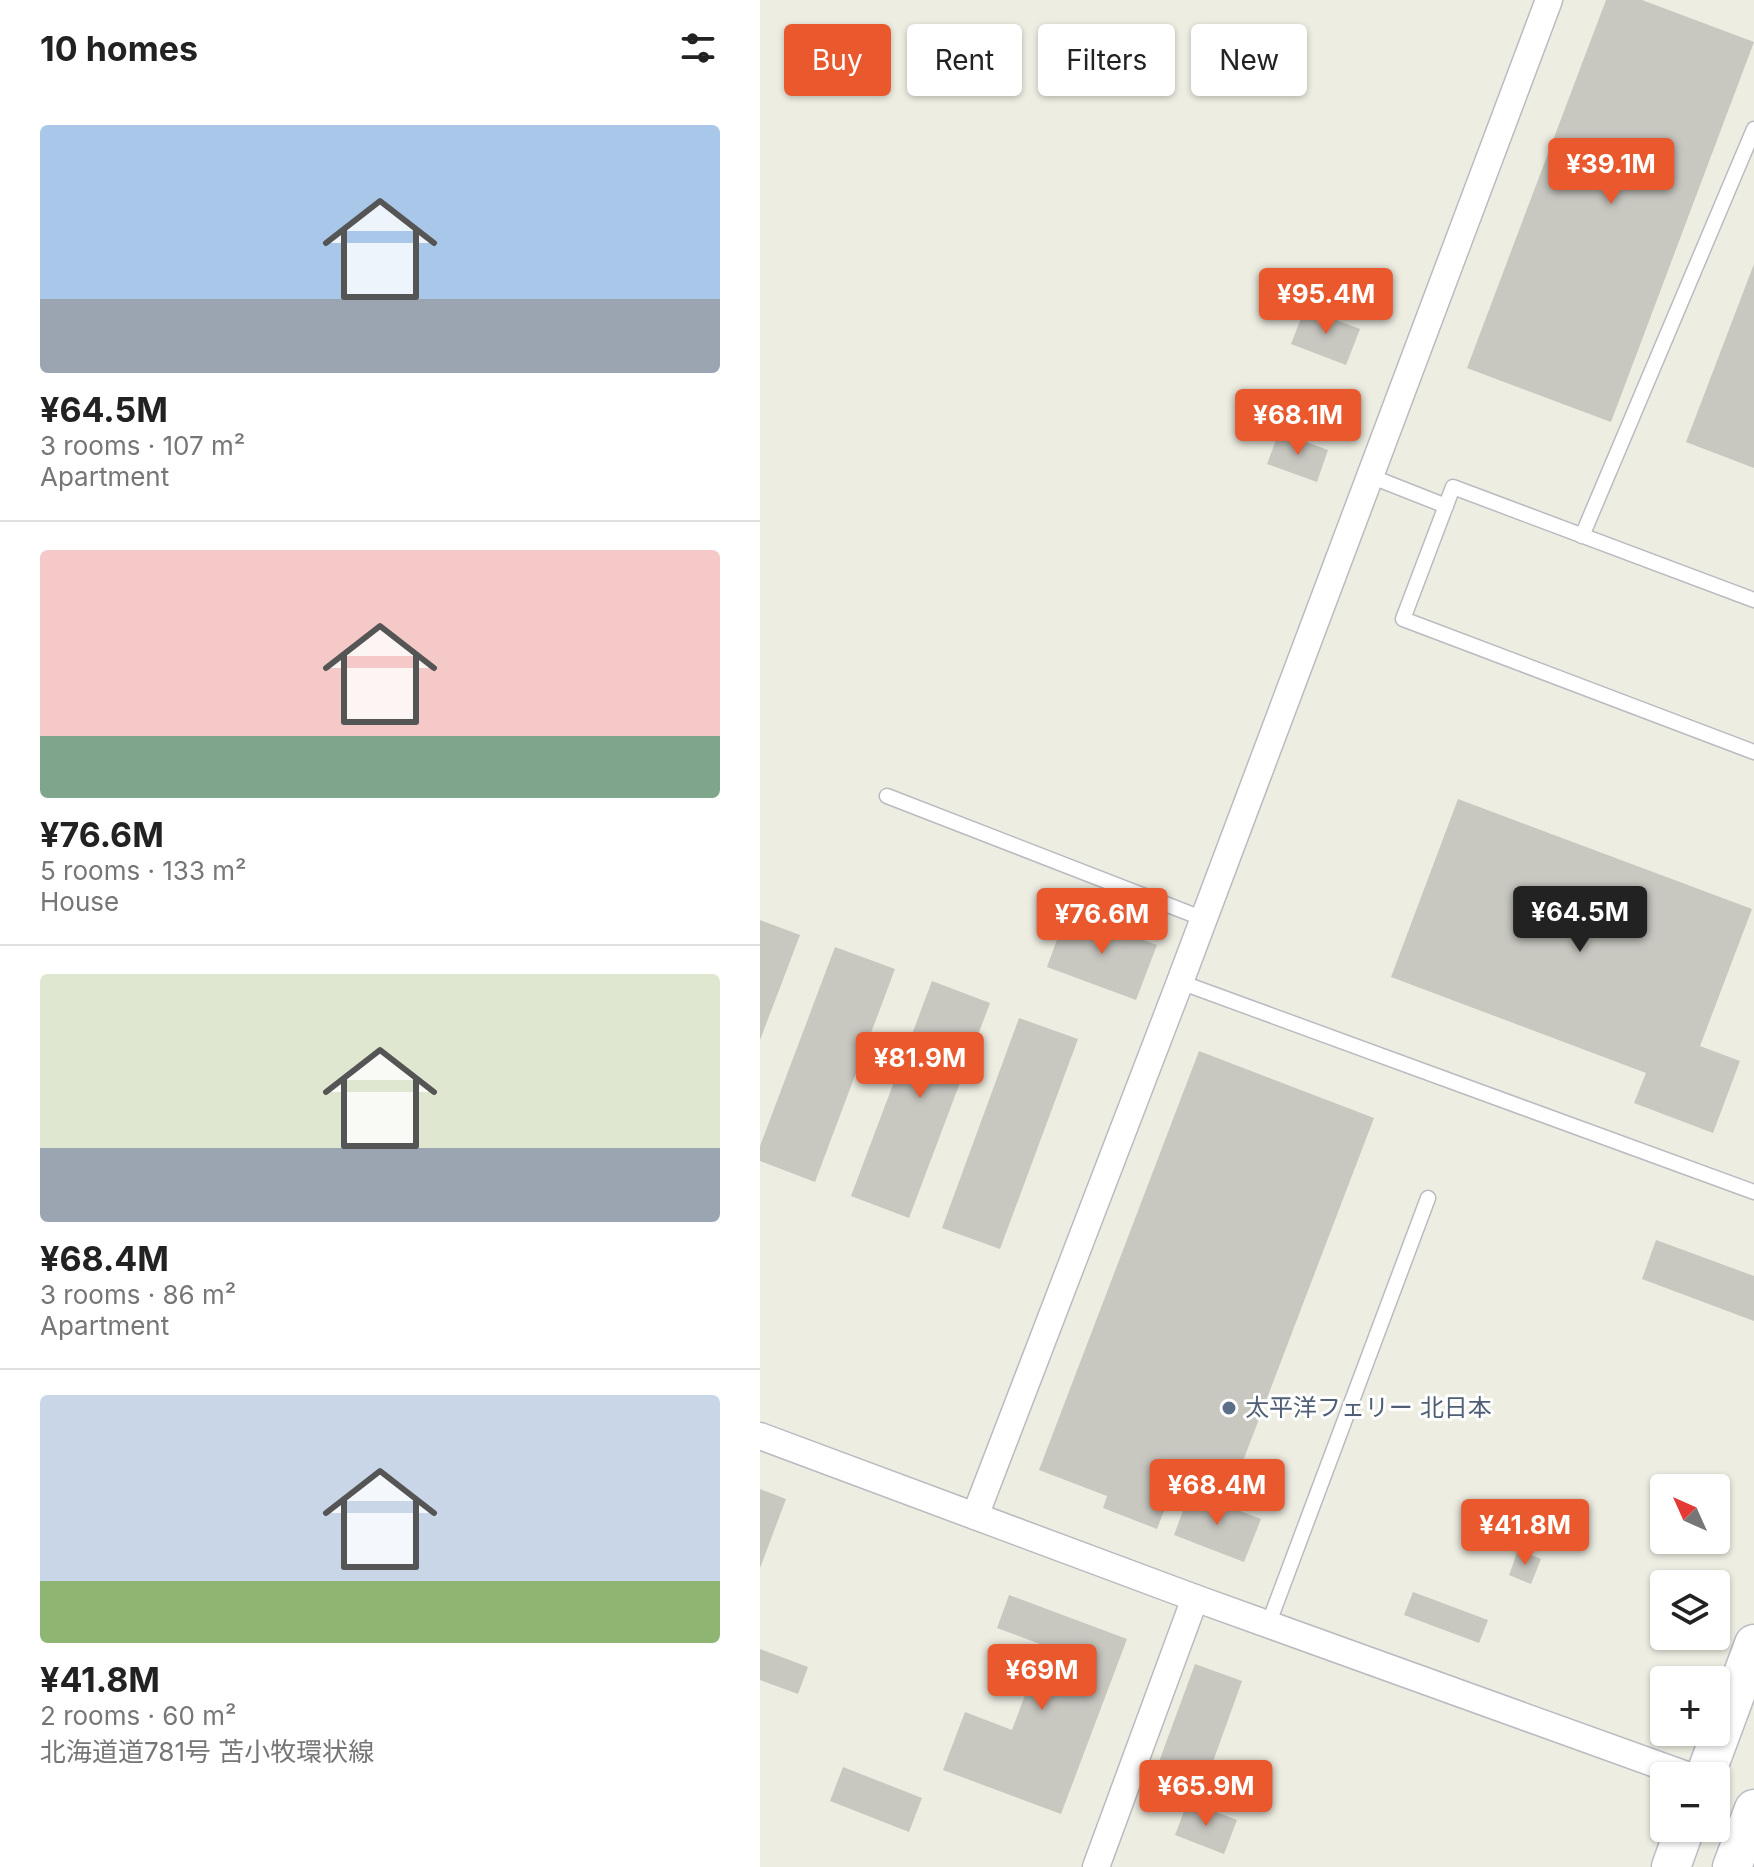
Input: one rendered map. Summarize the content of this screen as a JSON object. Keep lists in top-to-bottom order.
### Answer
{
  "places": ["太平洋フェリー 北日本"],
  "north": "top left",
  "page": {
    "heading": "10 homes",
    "chip": [
      "Buy",
      "Rent",
      "Filters",
      "New"
    ],
    "list": [
      {
        "name": "¥64.5M",
        "note": "3 rooms · 107 m² · Apartment"
      },
      {
        "name": "¥76.6M",
        "note": "5 rooms · 133 m² · House"
      },
      {
        "name": "¥68.4M",
        "note": "3 rooms · 86 m² · Apartment"
      },
      {
        "name": "¥41.8M",
        "note": "2 rooms · 60 m² · 北海道道781号 苫小牧環状線"
      }
    ],
    "price": [
      "¥39.1M",
      "¥95.4M",
      "¥68.1M",
      "¥64.5M",
      "¥76.6M",
      "¥81.9M",
      "¥68.4M",
      "¥41.8M",
      "¥69M",
      "¥65.9M"
    ],
    "map_buttons": ["+", "−"]
  }
}
